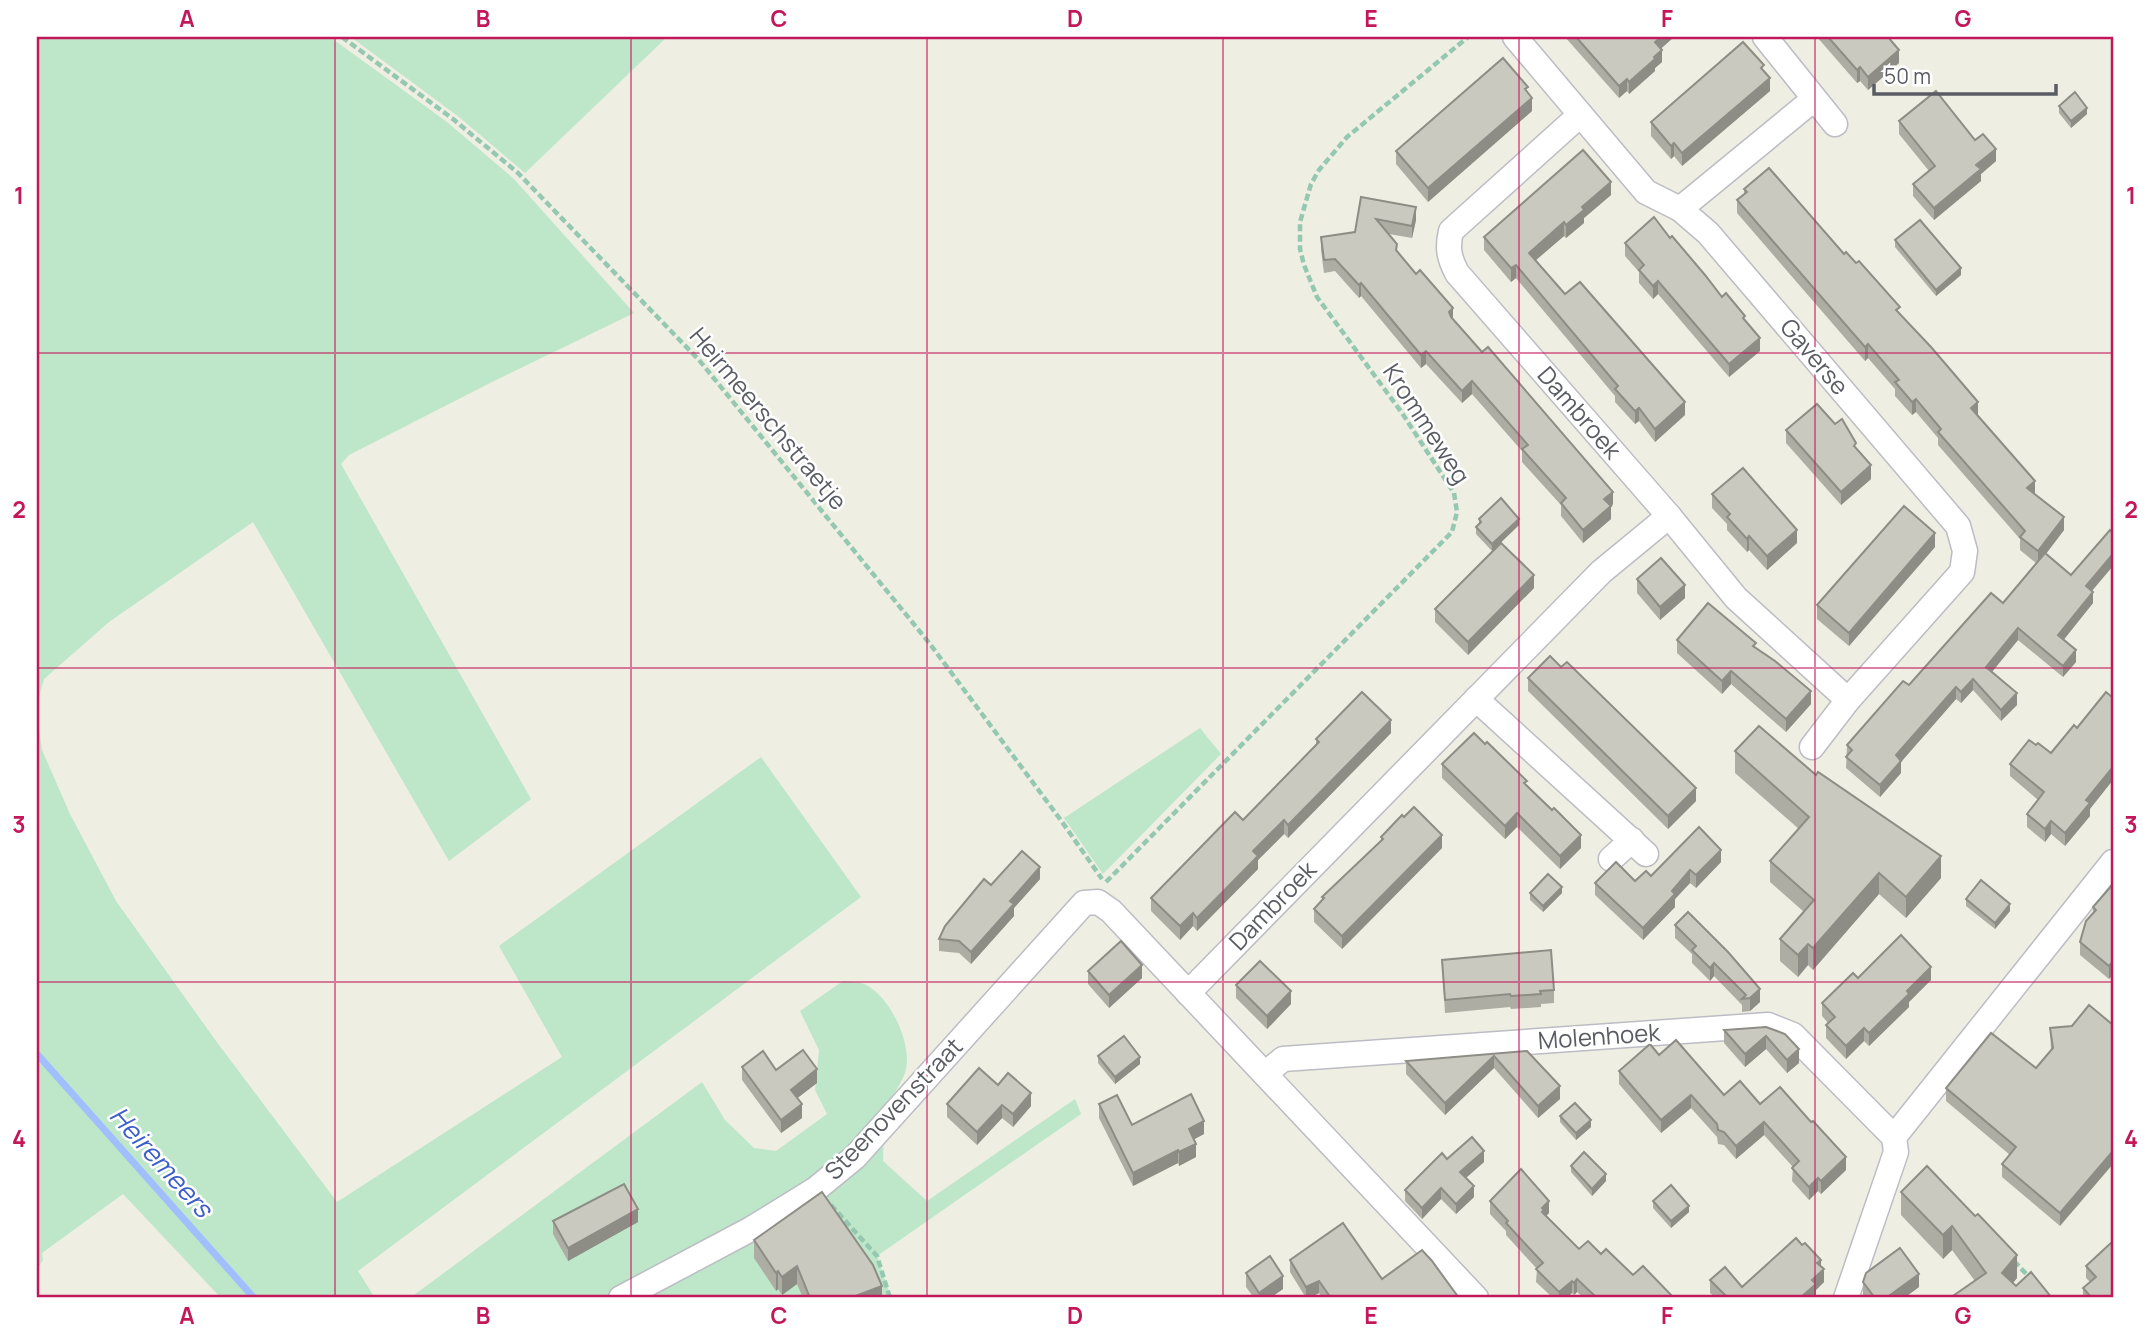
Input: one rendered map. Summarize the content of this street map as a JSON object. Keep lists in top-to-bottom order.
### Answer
{
  "streets": {
    "street": [
      "Gaverse",
      "Dambroek",
      "Molenhoek",
      "Steenovenstraat"
    ],
    "path": ["Heirmeerschstraetje", "Krommeweg"]
  },
  "crossings": [
    ["Gaverse", "Dambroek"],
    ["Heirmeerschstraetje", "Krommeweg"],
    ["Heirmeerschstraetje", "Steenovenstraat"],
    ["Krommeweg", "Steenovenstraat"]
  ],
  "water": ["Heiremeers"],
  "scale_bar": "50 m",
  "grid": {
    "columns": [
      "A",
      "B",
      "C",
      "D",
      "E",
      "F",
      "G"
    ],
    "rows": [
      "1",
      "2",
      "3",
      "4"
    ]
  }
}
